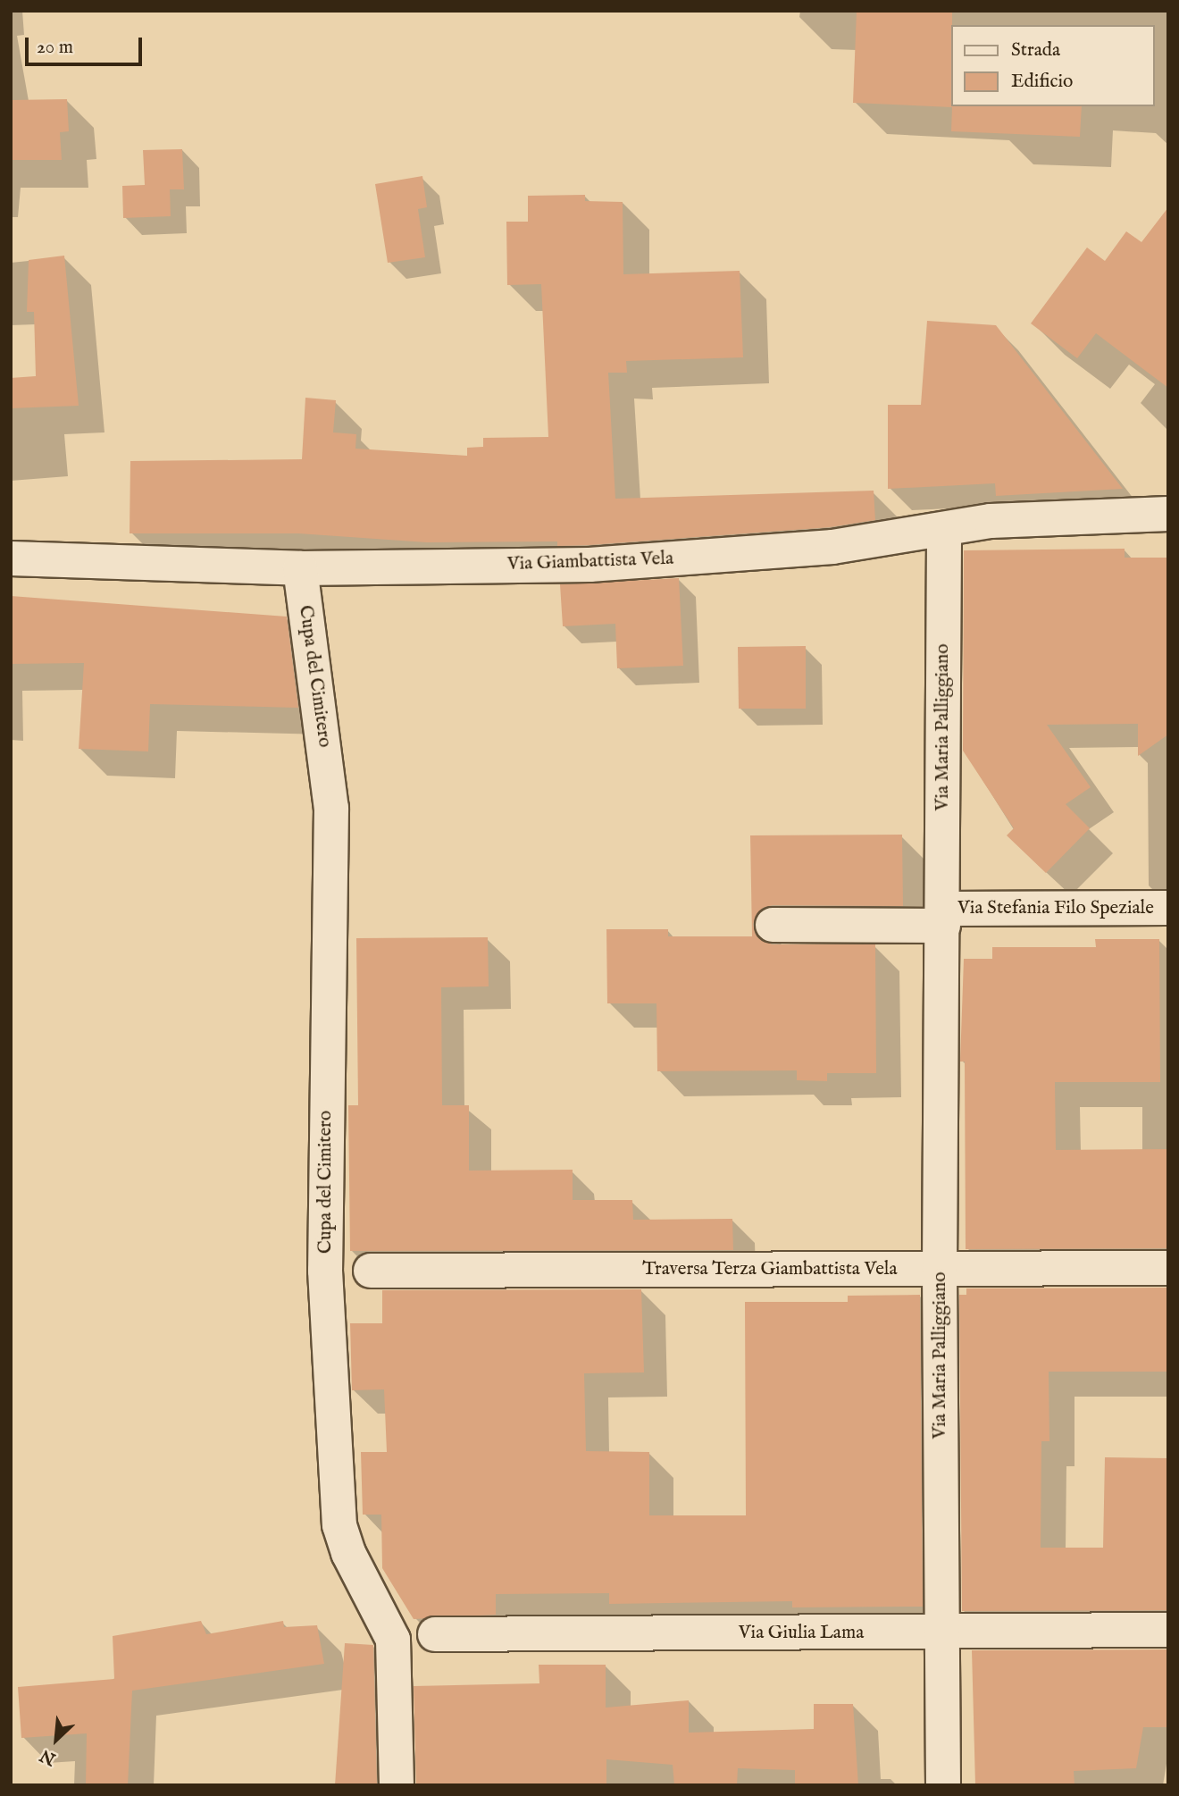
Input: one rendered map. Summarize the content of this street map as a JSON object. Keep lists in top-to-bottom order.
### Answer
{
  "streets": {
    "street": [
      "Via Giambattista Vela",
      "Cupa del Cimitero",
      "Via Maria Palliggiano",
      "Via Stefania Filo Speziale",
      "Traversa Terza Giambattista Vela",
      "Via Giulia Lama"
    ]
  },
  "crossings": [
    ["Via Giambattista Vela", "Cupa del Cimitero"],
    ["Via Giambattista Vela", "Via Maria Palliggiano"],
    ["Via Maria Palliggiano", "Via Stefania Filo Speziale"],
    ["Via Maria Palliggiano", "Traversa Terza Giambattista Vela"],
    ["Via Maria Palliggiano", "Via Giulia Lama"]
  ],
  "legend": ["Strada", "Edificio"],
  "scale_bar": "20 m",
  "north": "bottom left"
}
